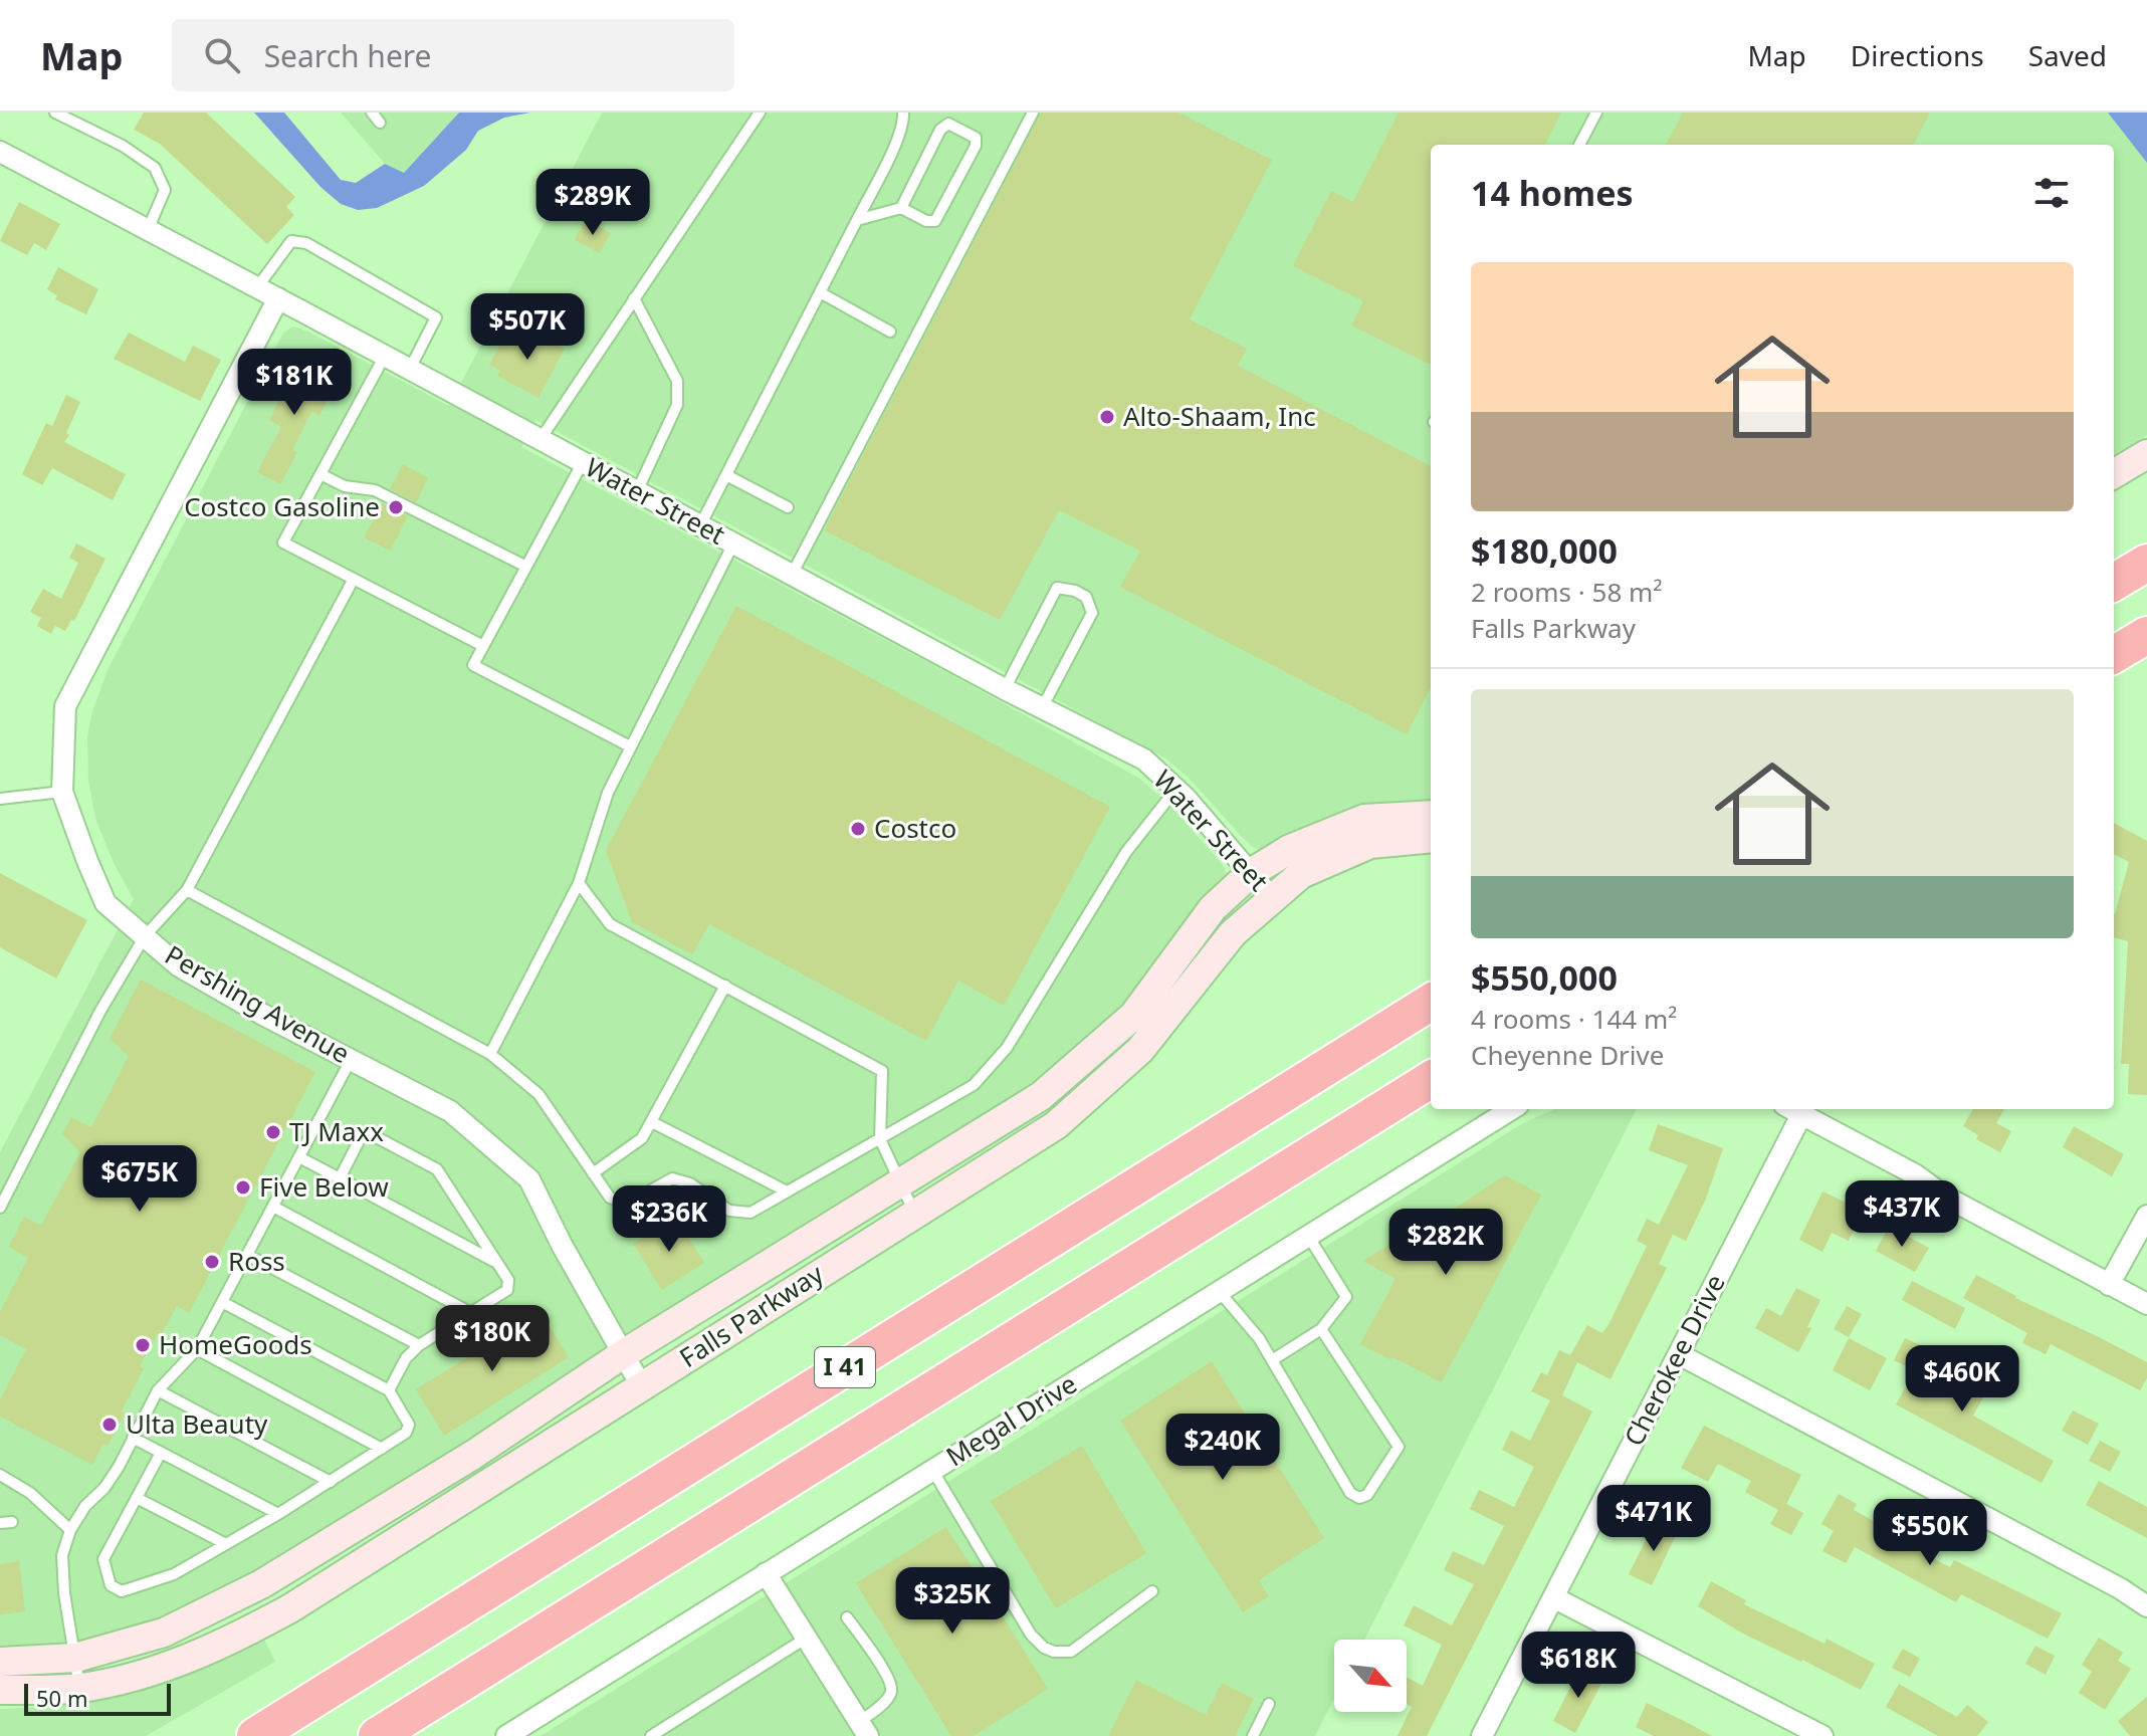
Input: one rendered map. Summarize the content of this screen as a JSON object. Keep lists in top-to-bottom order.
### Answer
{
  "streets": {
    "highway": ["I 41"],
    "street": [
      "Water Street",
      "Pershing Avenue",
      "Falls Parkway",
      "Cherokee Drive",
      "Megal Drive"
    ]
  },
  "crossings": [
    ["Water Street", "Pershing Avenue"],
    ["Water Street", "Falls Parkway"],
    ["Pershing Avenue", "Falls Parkway"]
  ],
  "places": [
    "Alto-Shaam, Inc",
    "Costco Gasoline",
    "Costco",
    "TJ Maxx",
    "Five Below",
    "Ross",
    "HomeGoods",
    "Ulta Beauty"
  ],
  "scale_bar": "50 m",
  "north": "bottom right",
  "page": {
    "header": "Map",
    "search": "Search here",
    "nav": ["Map", "Directions", "Saved"],
    "heading": "14 homes",
    "price": [
      "$289K",
      "$507K",
      "$181K",
      "$675K",
      "$437K",
      "$236K",
      "$282K",
      "$180K",
      "$460K",
      "$240K",
      "$471K",
      "$550K",
      "$325K",
      "$618K"
    ],
    "list": [
      {
        "name": "$180,000",
        "note": "2 rooms · 58 m² · Falls Parkway"
      },
      {
        "name": "$550,000",
        "note": "4 rooms · 144 m² · Cheyenne Drive"
      }
    ],
    "scale": "50 m"
  }
}
